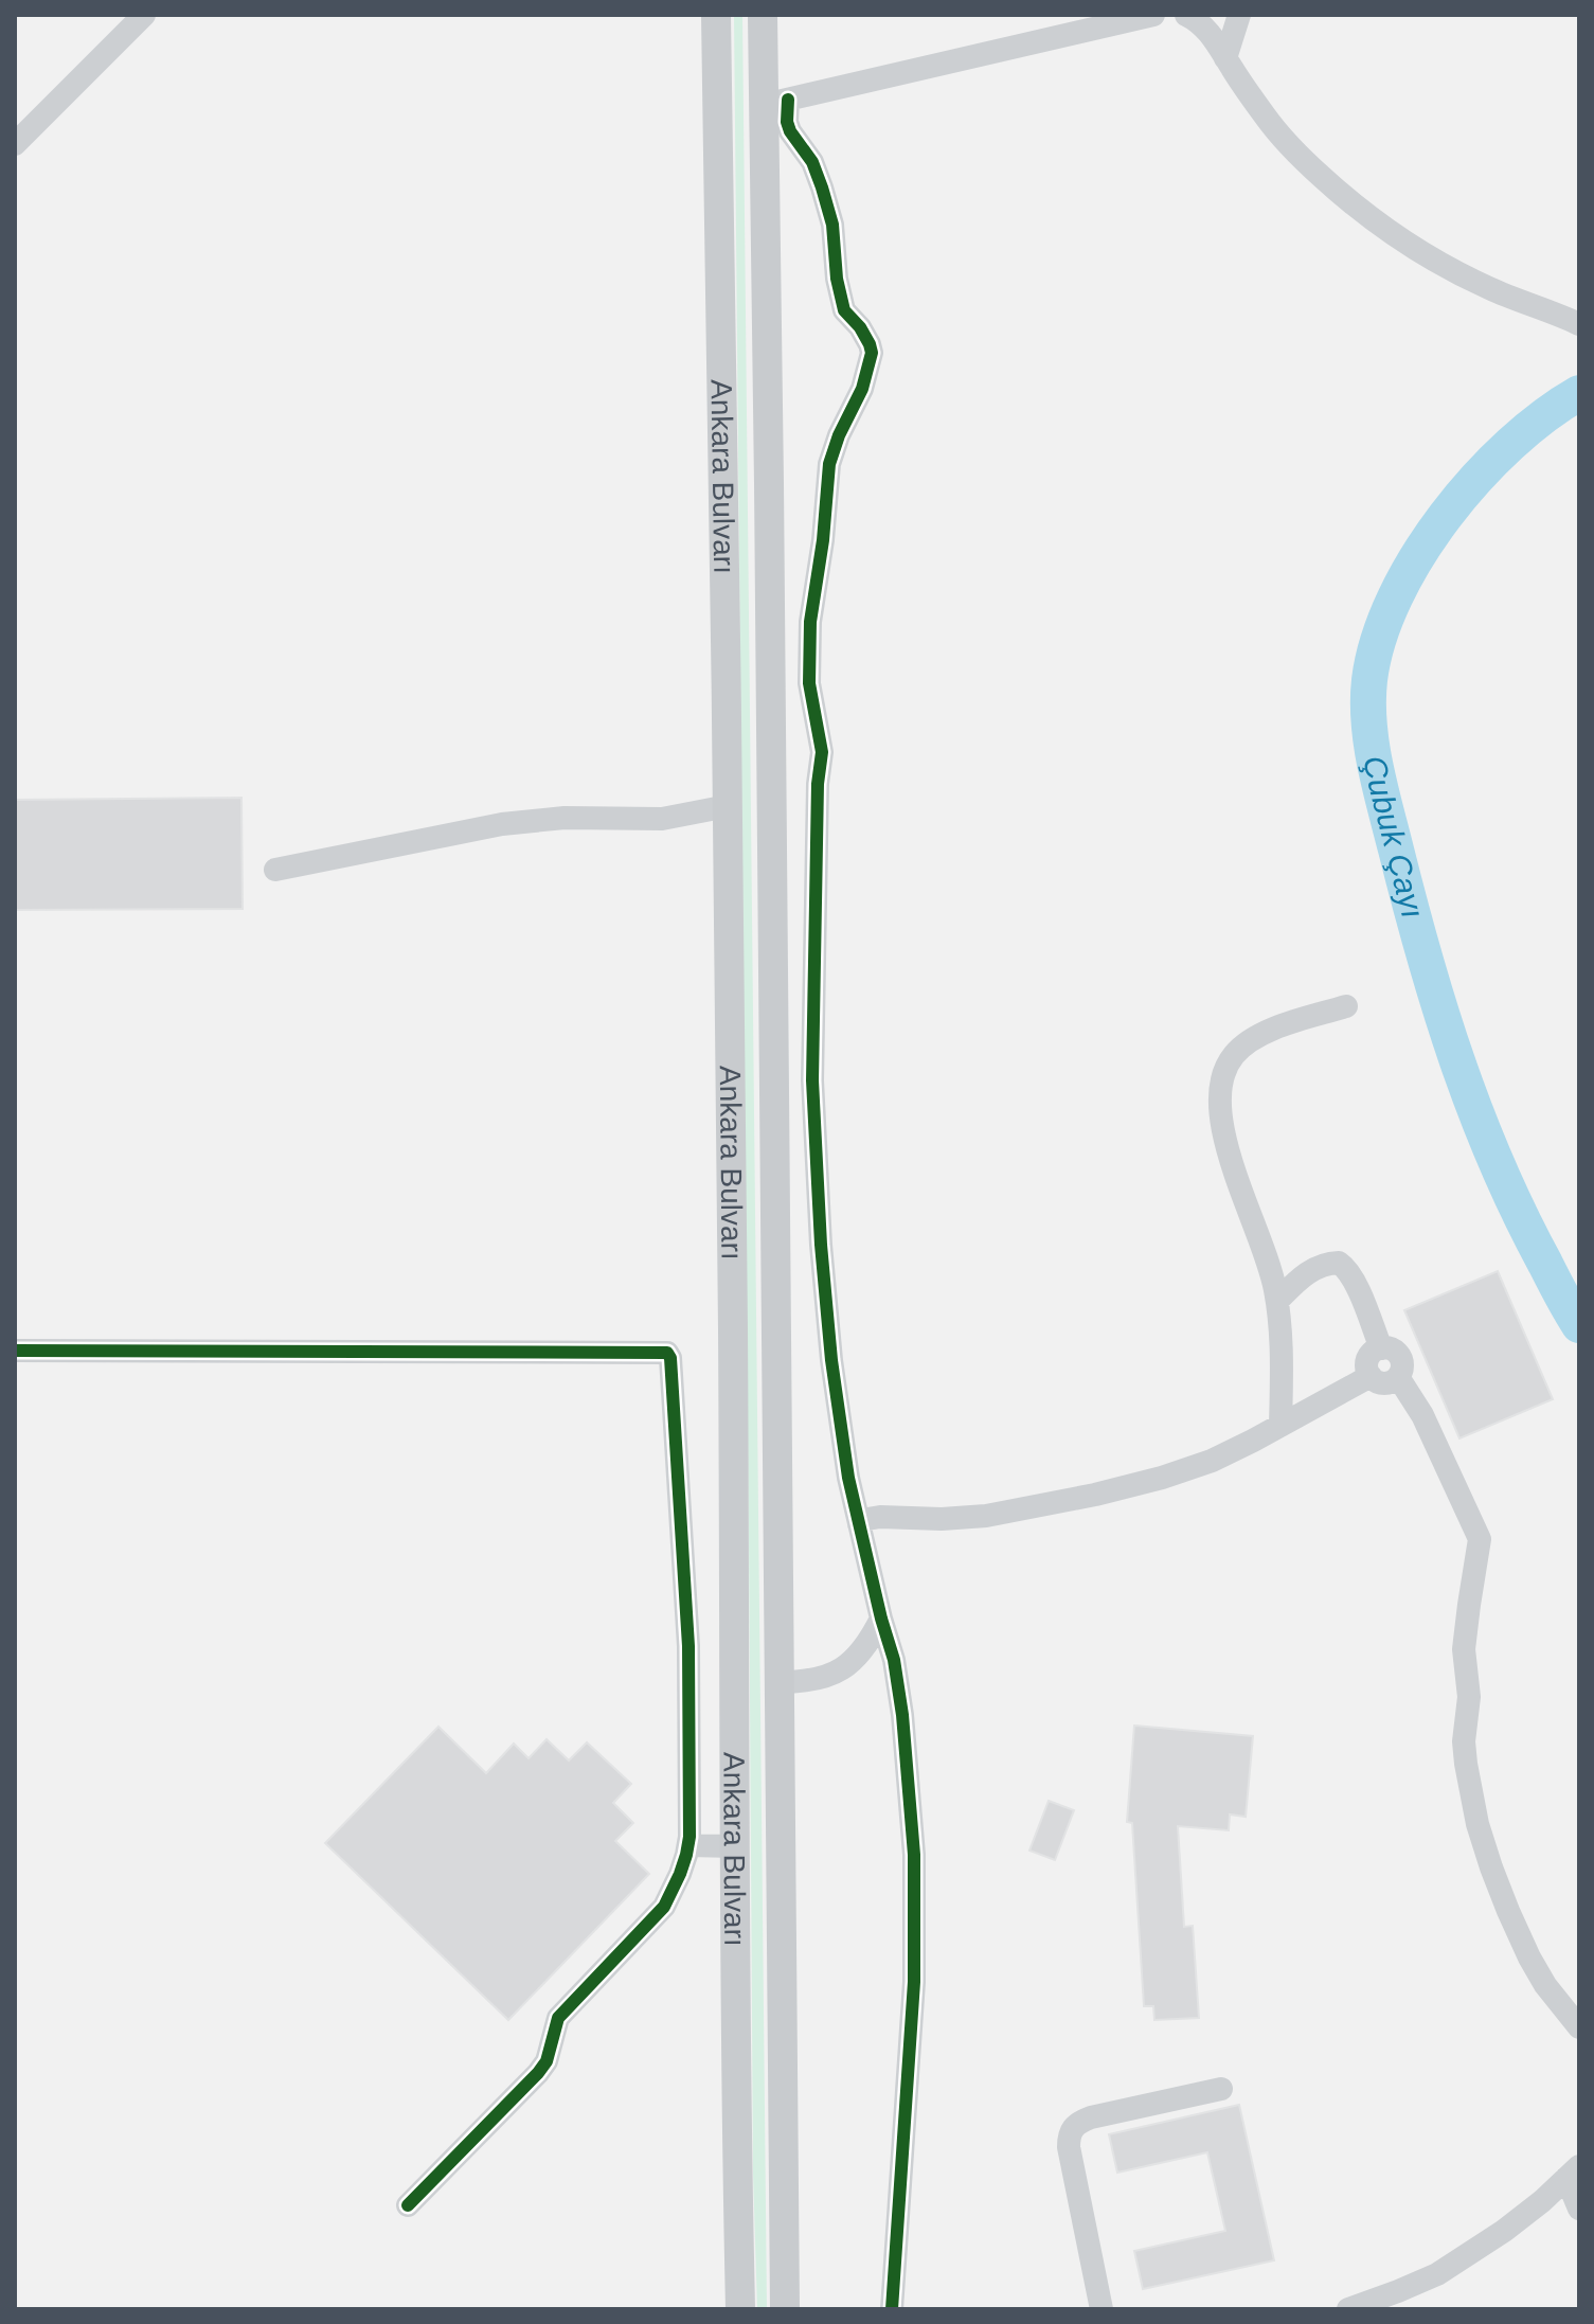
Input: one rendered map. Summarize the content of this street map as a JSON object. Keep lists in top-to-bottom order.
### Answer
{
  "streets": {
    "main road": ["Ankara Bulvarı"]
  },
  "water": ["Çubuk Çayı"]
}
